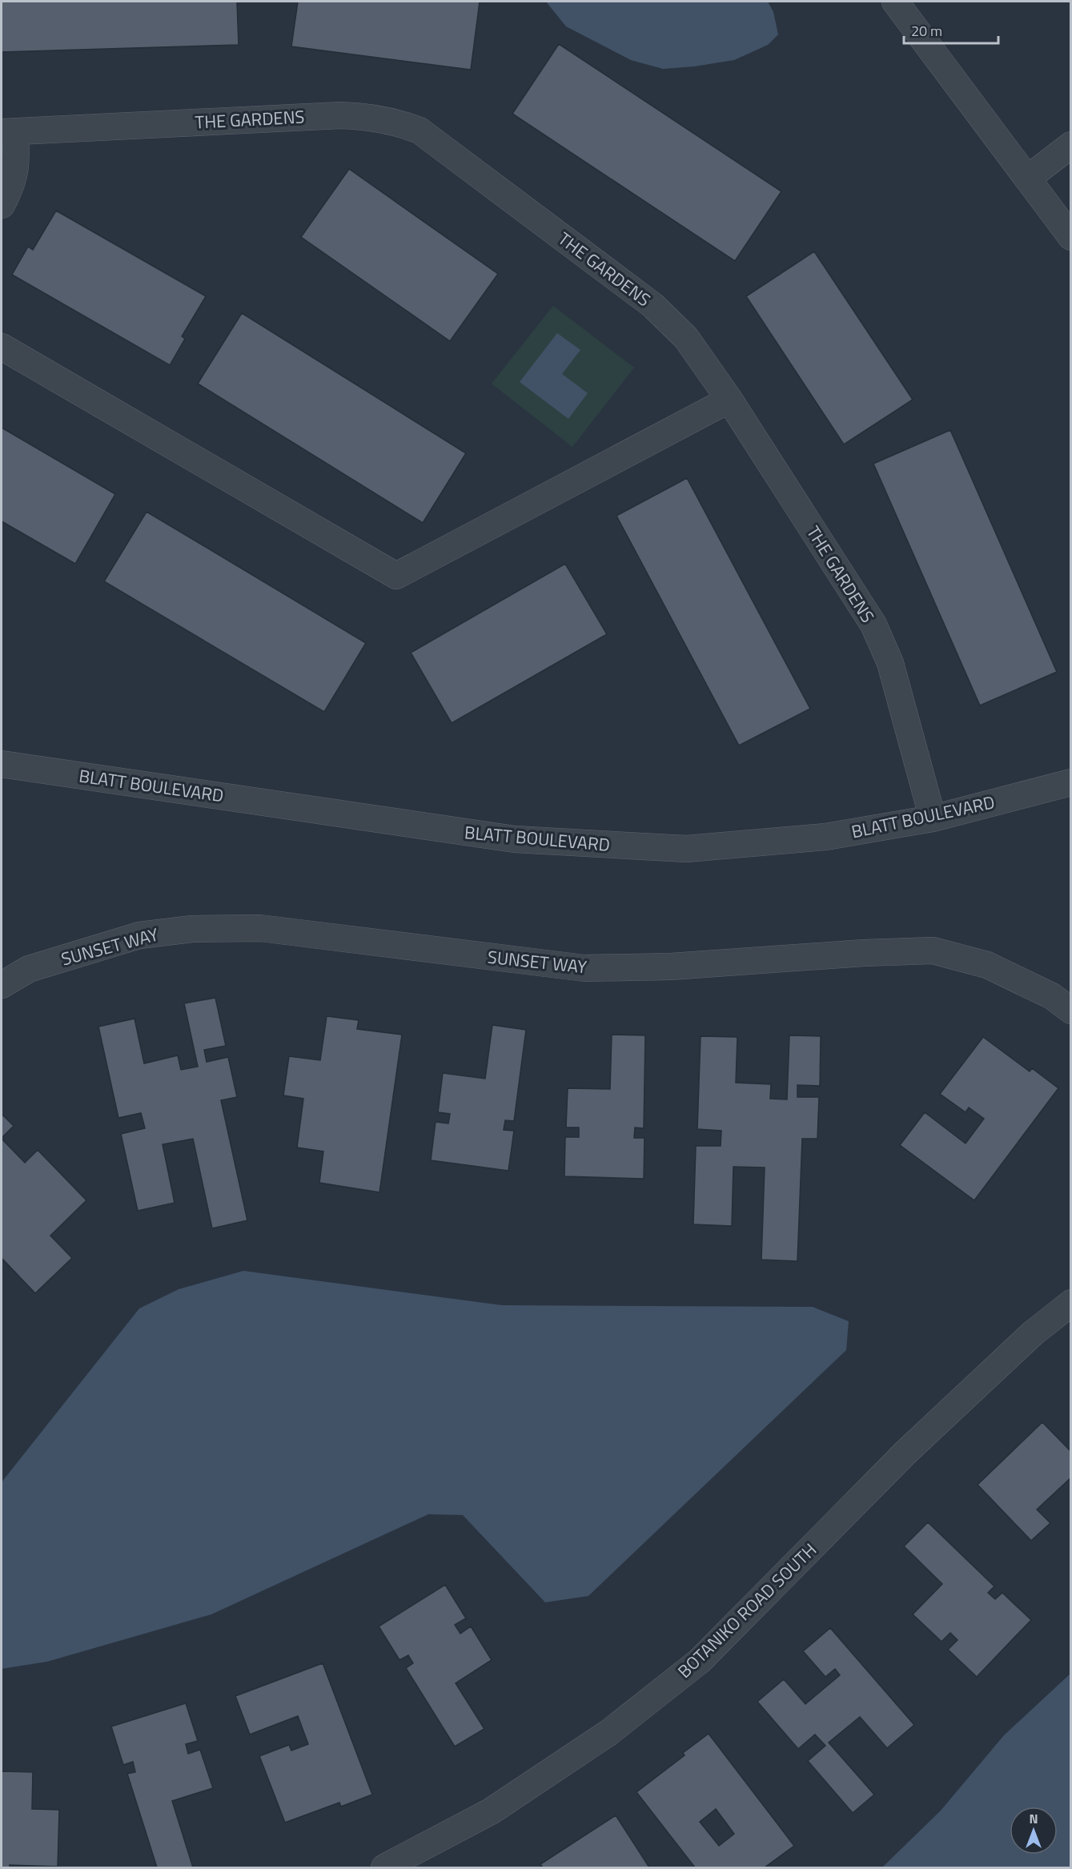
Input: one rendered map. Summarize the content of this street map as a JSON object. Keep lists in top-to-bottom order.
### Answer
{
  "streets": {
    "street": [
      "THE GARDENS",
      "BLATT BOULEVARD",
      "SUNSET WAY",
      "BOTANIKO ROAD SOUTH"
    ]
  },
  "crossings": [
    ["THE GARDENS", "BLATT BOULEVARD"]
  ],
  "scale_bar": "20 m",
  "north": "top"
}
